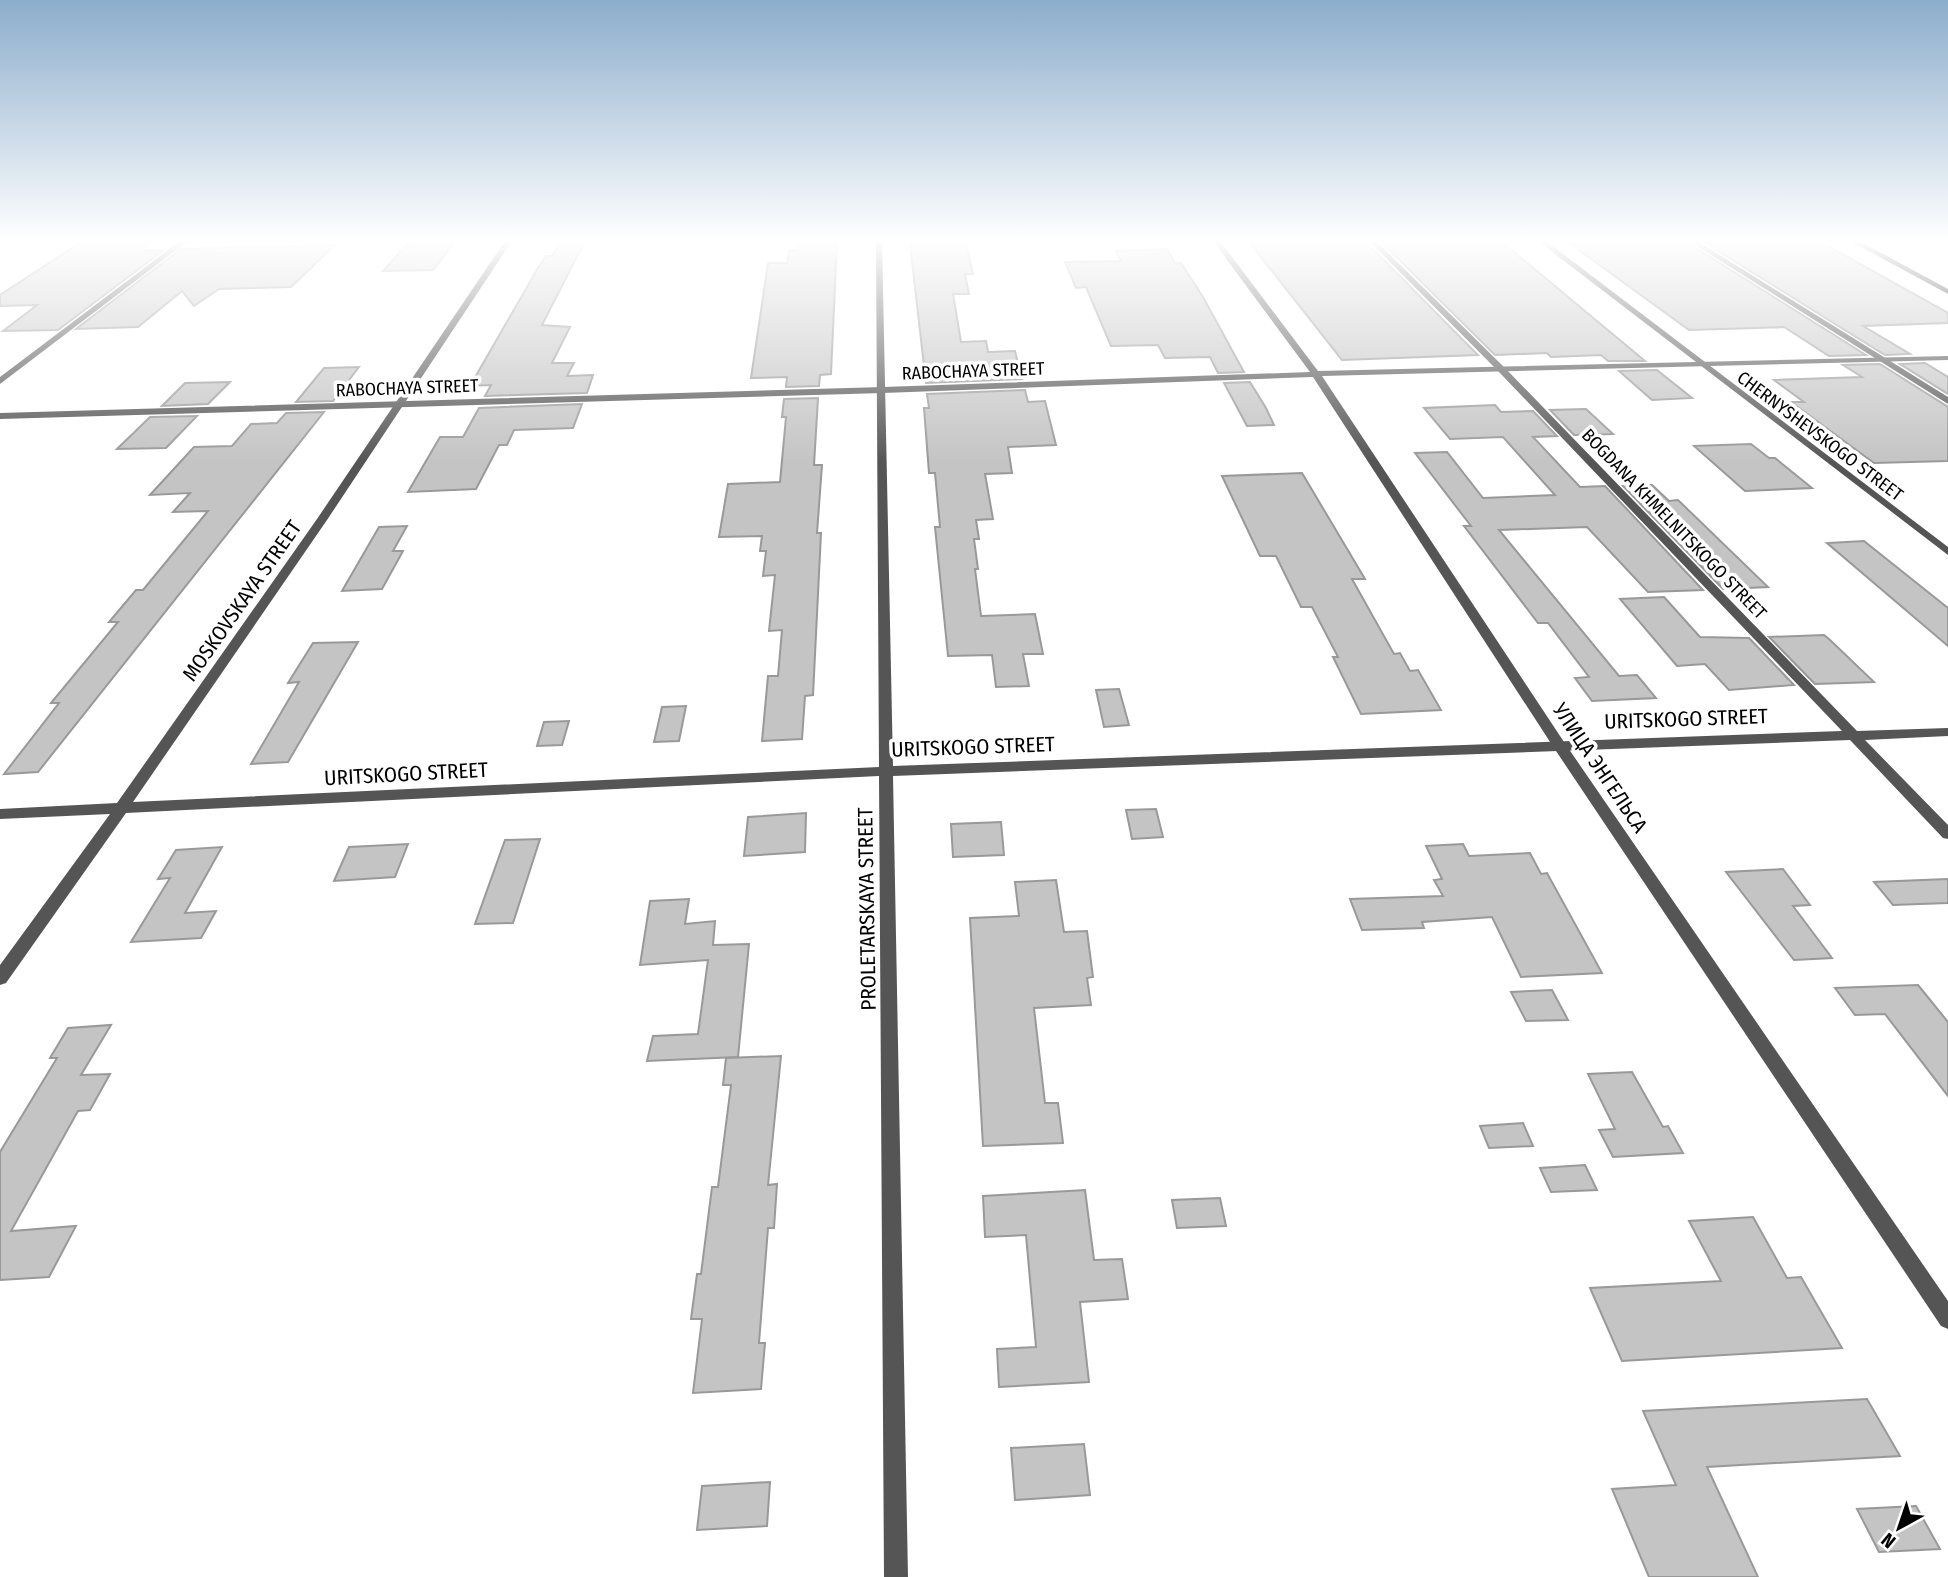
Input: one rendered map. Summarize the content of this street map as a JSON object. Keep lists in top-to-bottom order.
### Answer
{
  "streets": {
    "street": [
      "RABOCHAYA STREET",
      "CHERNYSHEVSKOGO STREET",
      "BOGDANA KHMELNITSKOGO STREET",
      "MOSKOVSKAYA STREET",
      "URITSKOGO STREET",
      "УЛИЦА ЭНГЕЛЬСА",
      "PROLETARSKAYA STREET"
    ]
  },
  "crossings": [
    ["RABOCHAYA STREET", "CHERNYSHEVSKOGO STREET"],
    ["RABOCHAYA STREET", "BOGDANA KHMELNITSKOGO STREET"],
    ["RABOCHAYA STREET", "MOSKOVSKAYA STREET"],
    ["RABOCHAYA STREET", "УЛИЦА ЭНГЕЛЬСА"],
    ["RABOCHAYA STREET", "PROLETARSKAYA STREET"],
    ["BOGDANA KHMELNITSKOGO STREET", "URITSKOGO STREET"],
    ["MOSKOVSKAYA STREET", "URITSKOGO STREET"],
    ["URITSKOGO STREET", "УЛИЦА ЭНГЕЛЬСА"],
    ["URITSKOGO STREET", "PROLETARSKAYA STREET"]
  ],
  "north": "bottom left"
}
